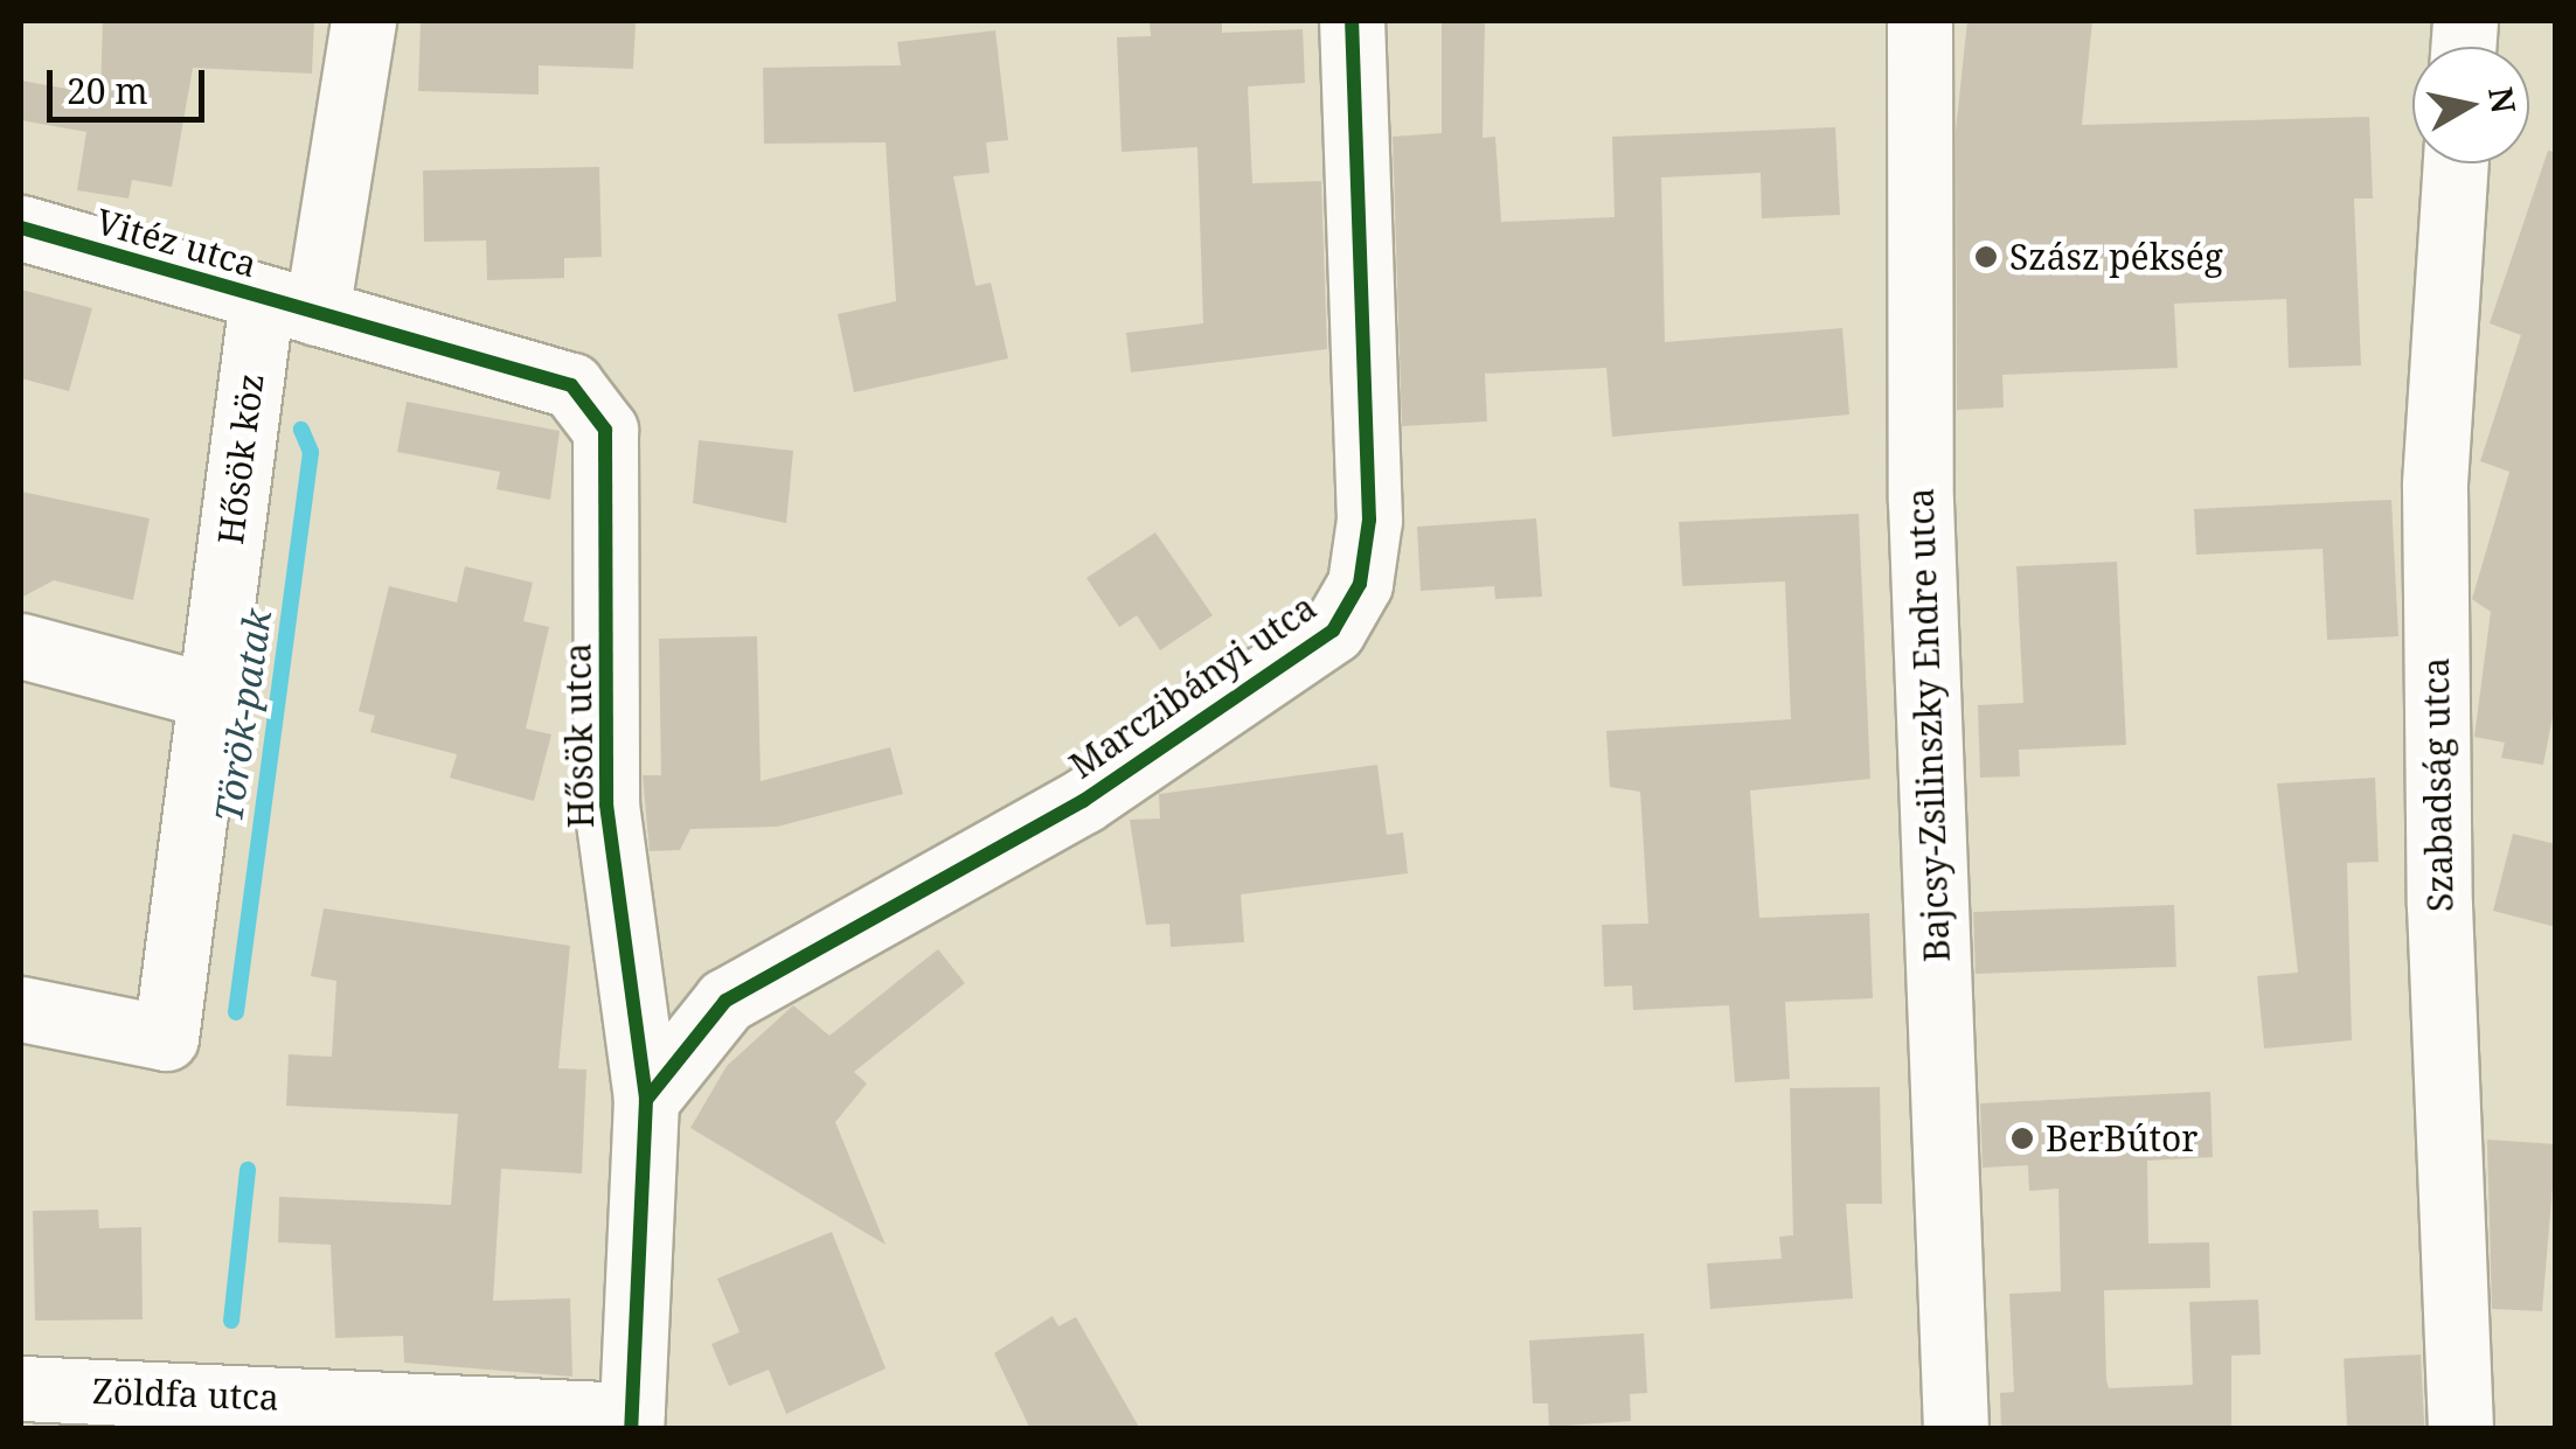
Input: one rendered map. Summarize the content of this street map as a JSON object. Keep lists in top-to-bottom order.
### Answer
{
  "streets": {
    "street": [
      "Vitéz utca",
      "Hősök köz",
      "Marczibányi utca",
      "Bajcsy-Zsilinszky Endre utca",
      "Hősök utca",
      "Szabadság utca",
      "Zöldfa utca"
    ]
  },
  "crossings": [
    ["Vitéz utca", "Hősök köz"],
    ["Vitéz utca", "Hősök utca"],
    ["Hősök köz", "Hősök utca"],
    ["Marczibányi utca", "Hősök utca"],
    ["Hősök utca", "Zöldfa utca"]
  ],
  "water": ["Török-patak"],
  "places": ["Szász pékség", "BerBútor"],
  "scale_bar": "20 m",
  "north": "right"
}
